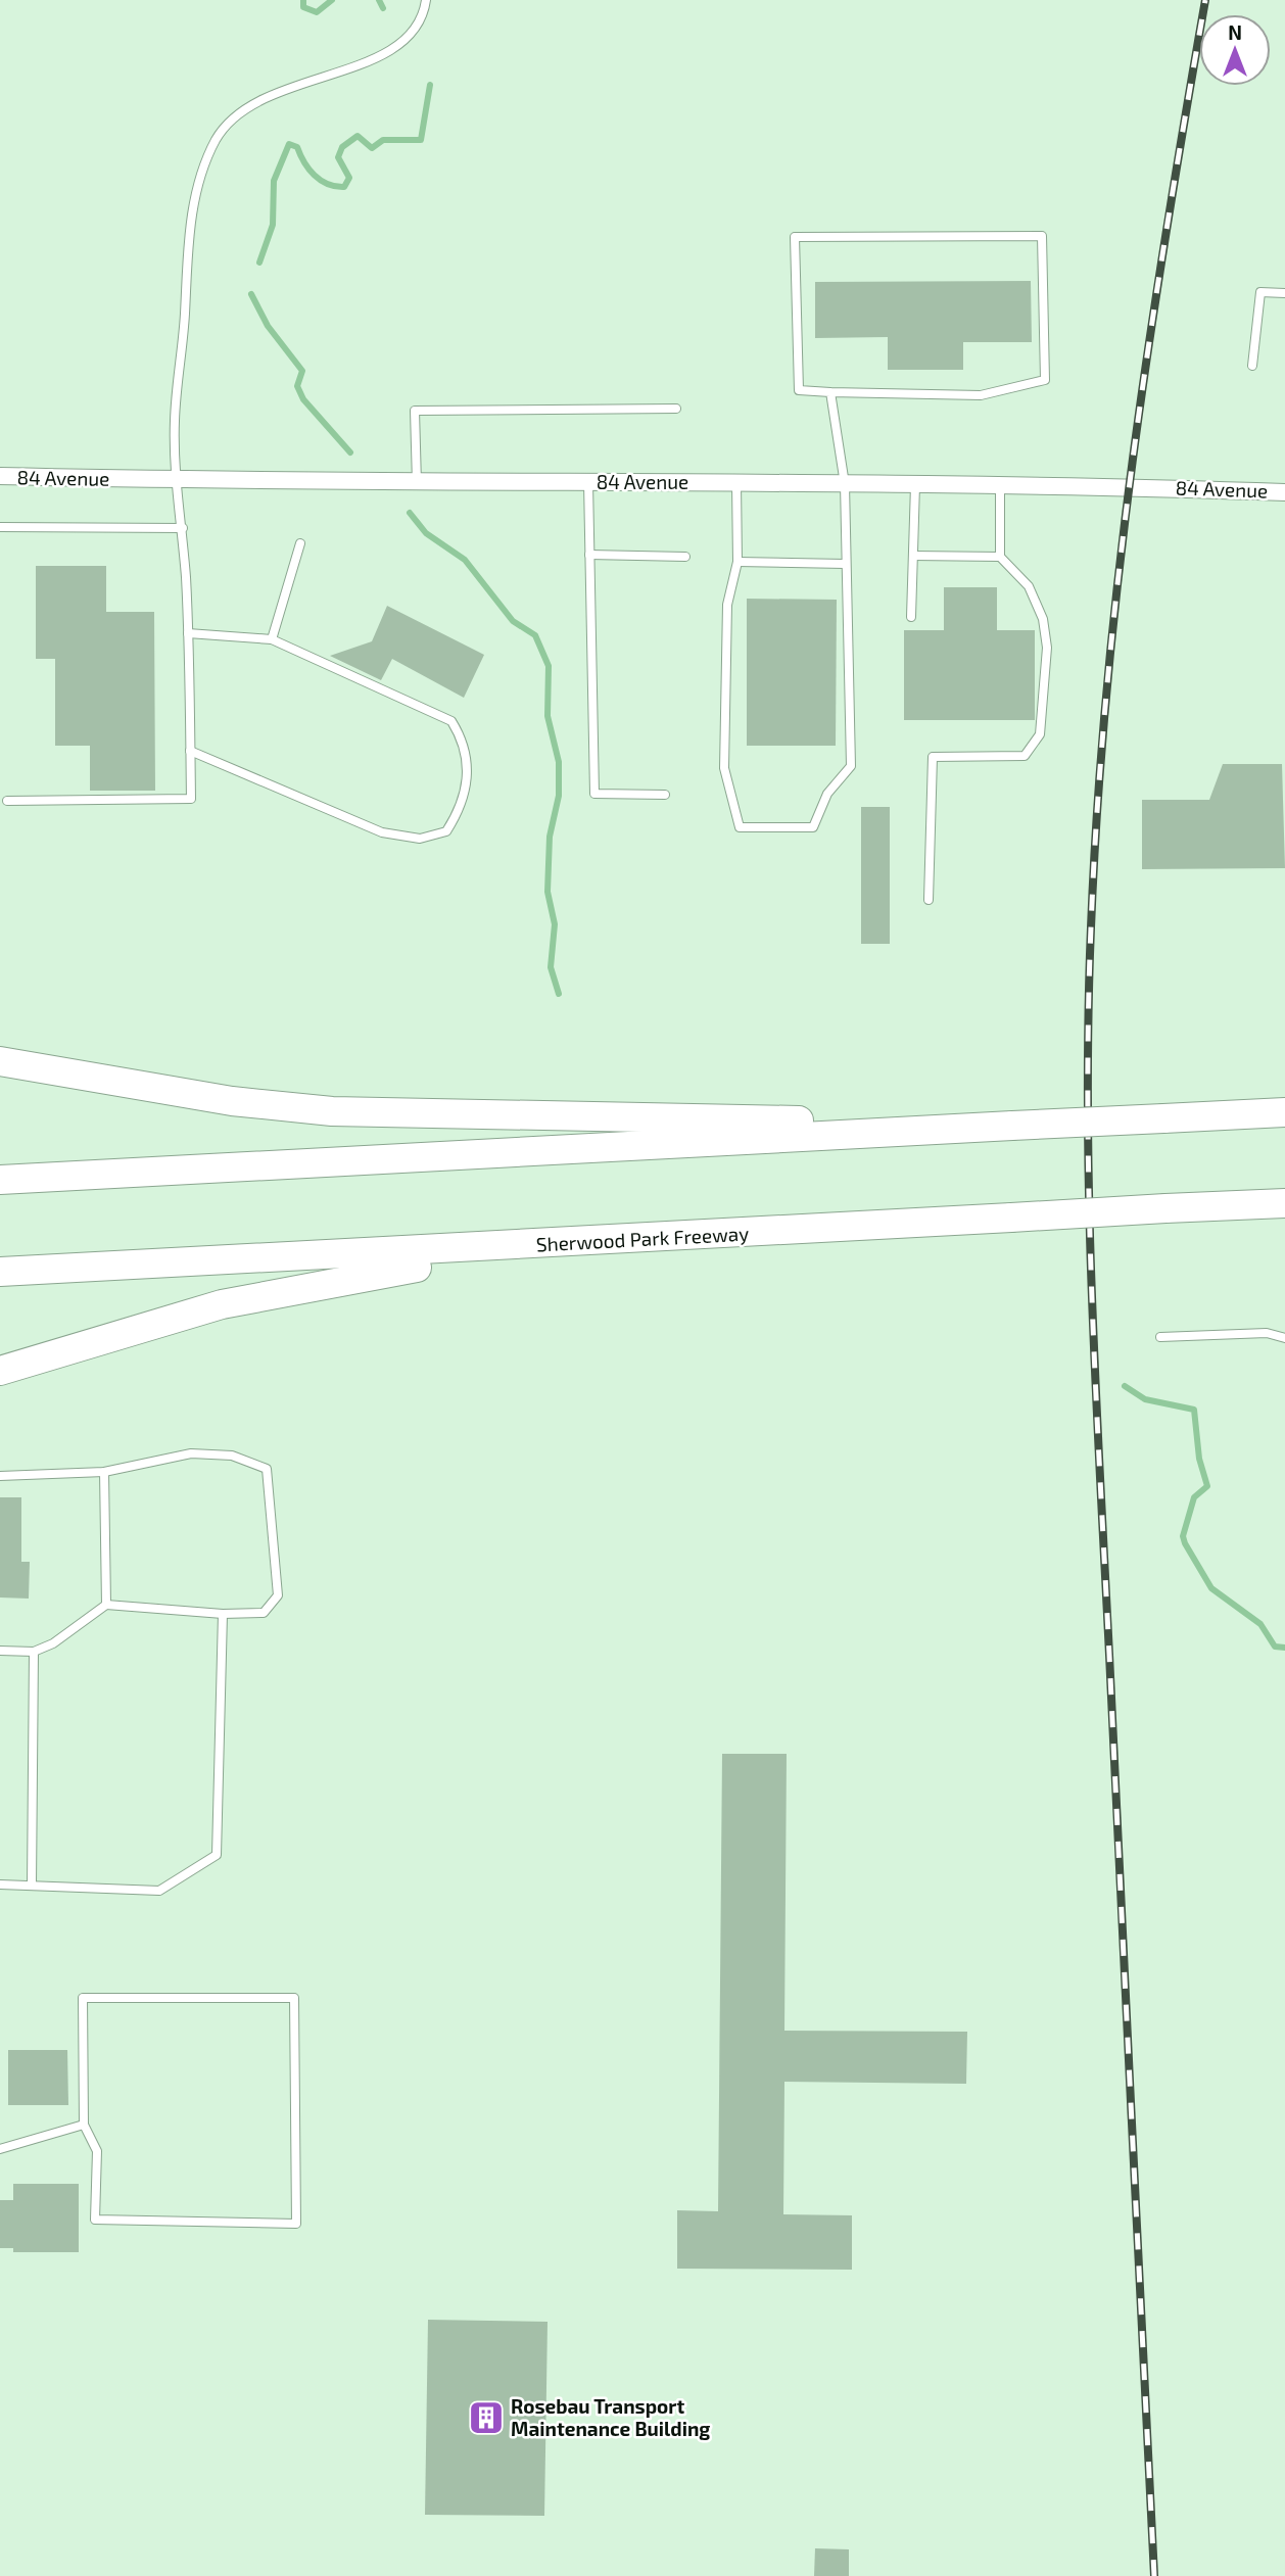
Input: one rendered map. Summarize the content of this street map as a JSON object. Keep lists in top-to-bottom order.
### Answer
{
  "streets": {
    "highway": ["Sherwood Park Freeway"],
    "street": ["84 Avenue"]
  },
  "places": {
    "building": ["Rosebau Transport Maintenance Building"]
  },
  "north": "top"
}
